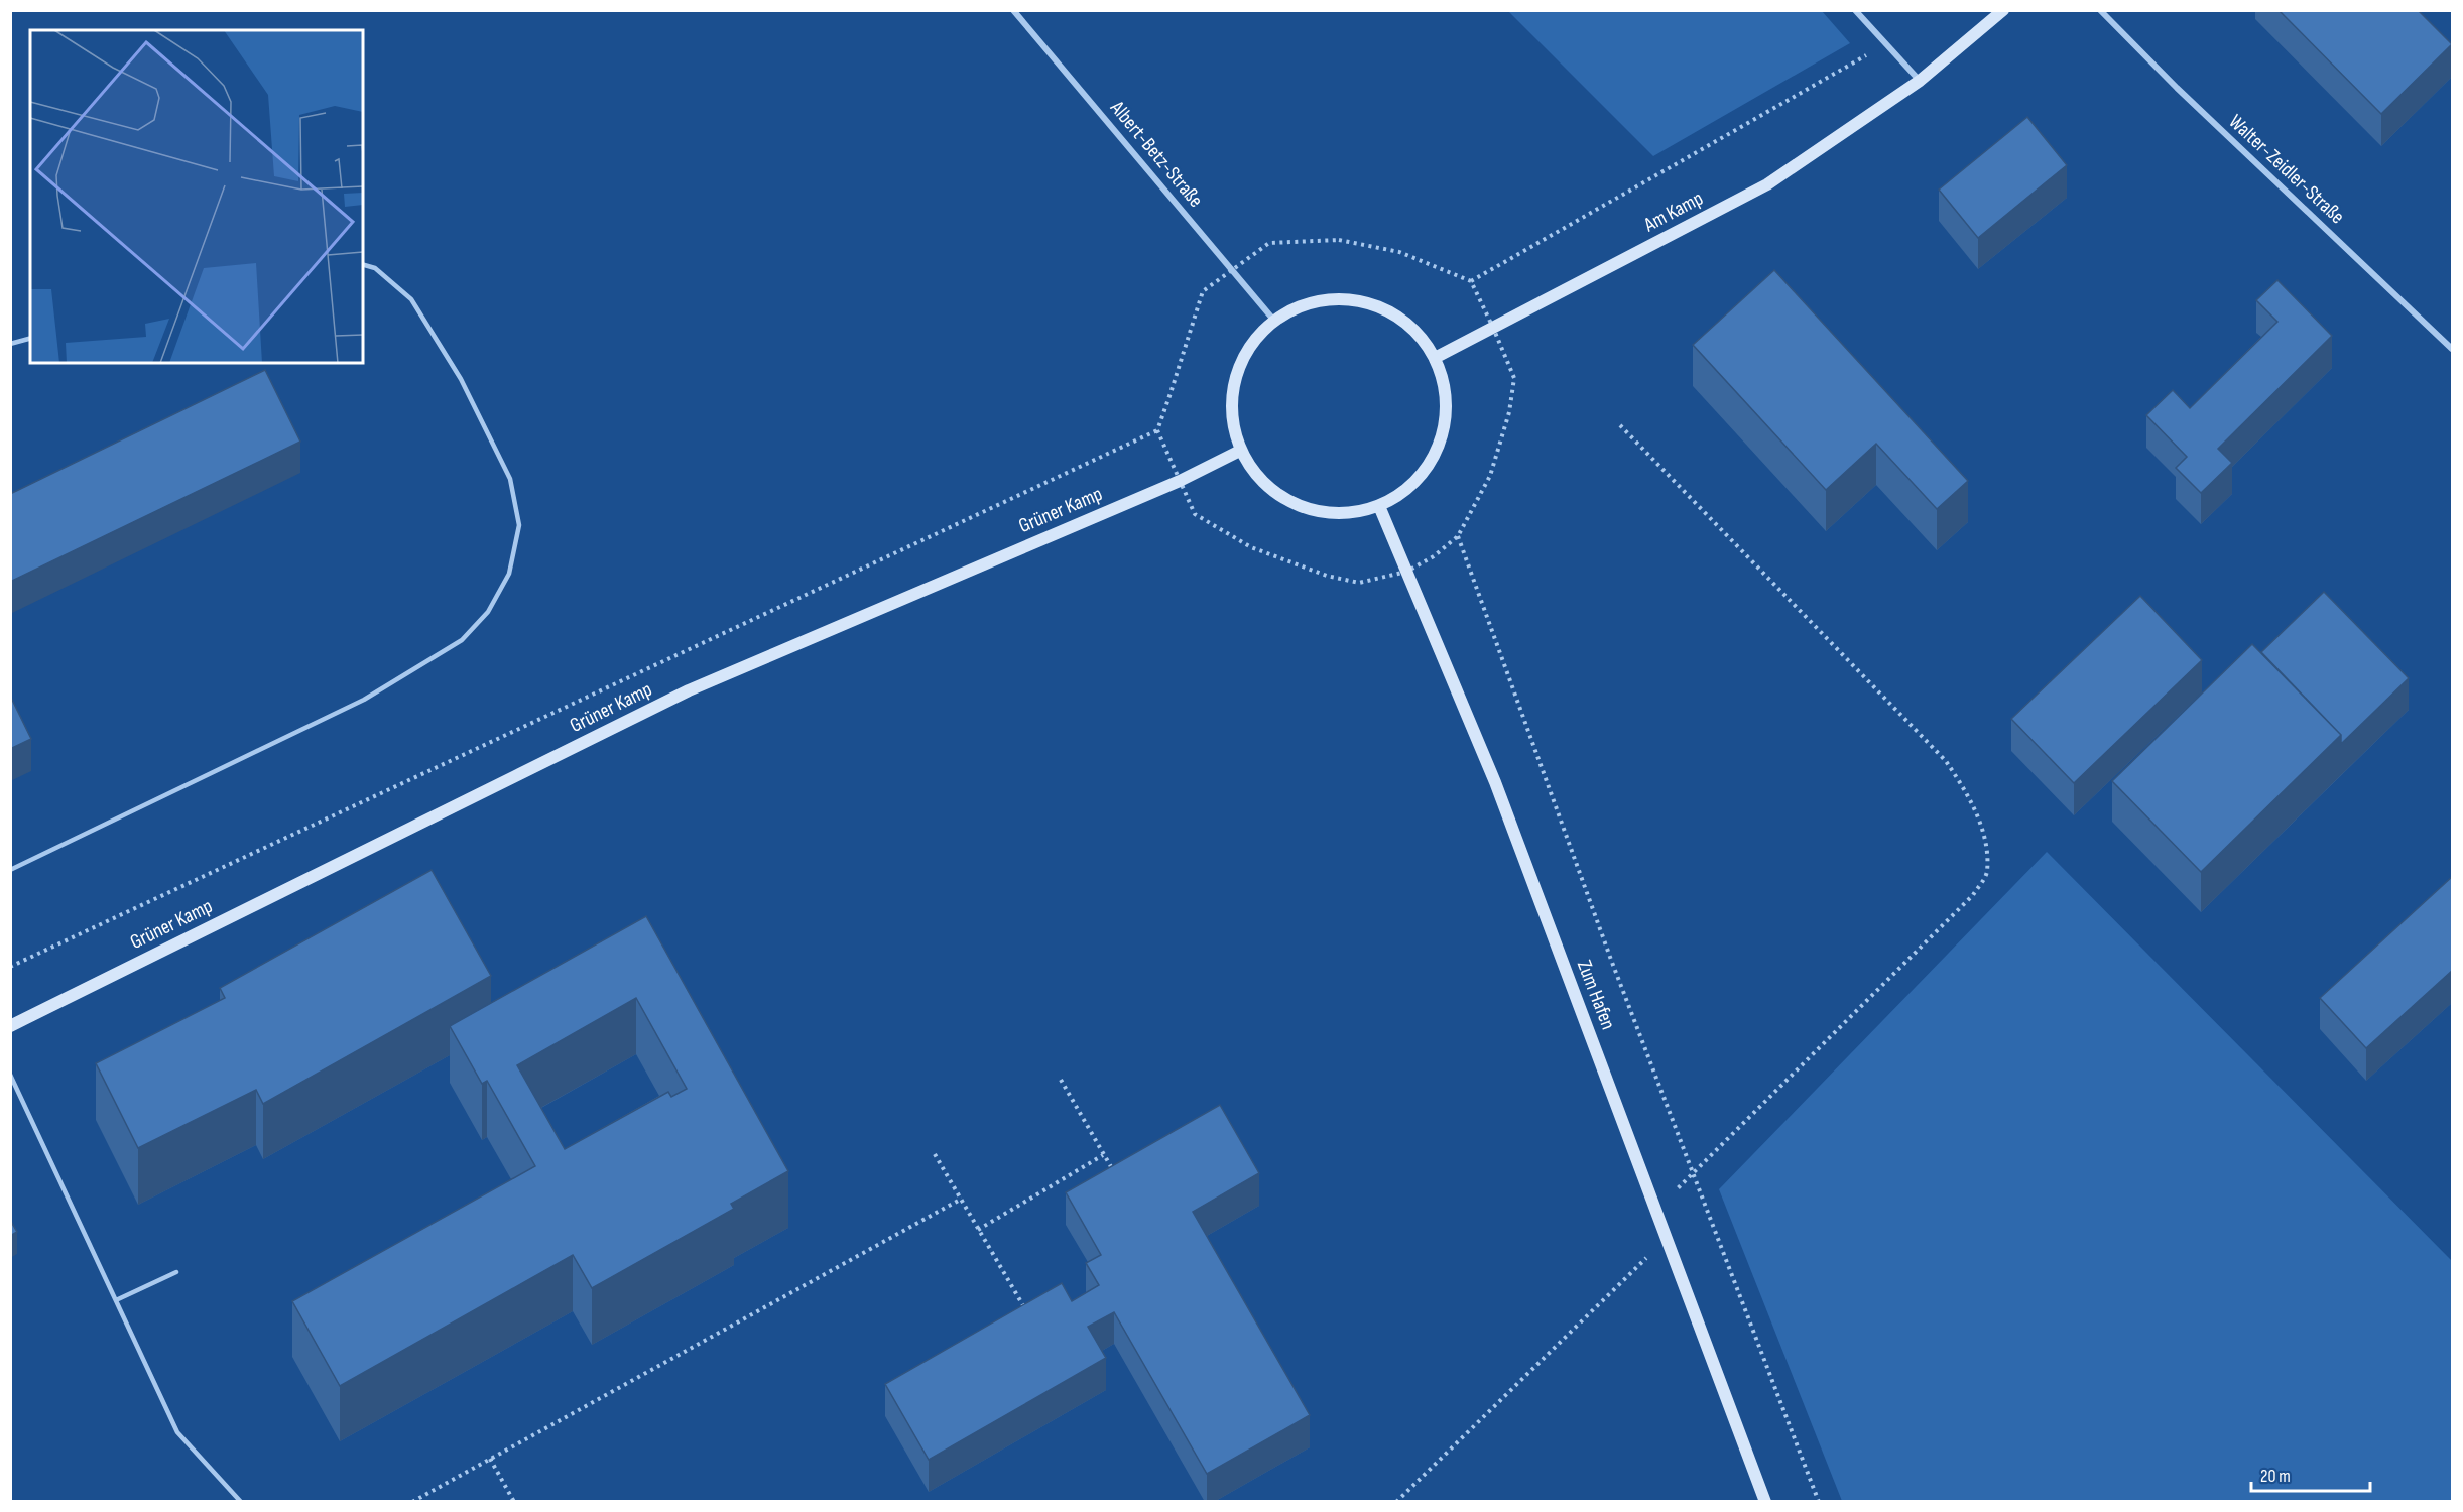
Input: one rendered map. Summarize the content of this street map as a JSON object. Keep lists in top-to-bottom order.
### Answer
{
  "streets": {
    "main road": ["Am Kamp", "Grüner Kamp", "Zum Hafen"],
    "street": ["Albert-Betz-Straße", "Walter-Zeidler-Straße"]
  },
  "crossings": [
    ["Albert-Betz-Straße", "Am Kamp"],
    ["Albert-Betz-Straße", "Grüner Kamp"],
    ["Albert-Betz-Straße", "Zum Hafen"],
    ["Am Kamp", "Grüner Kamp"],
    ["Am Kamp", "Zum Hafen"],
    ["Grüner Kamp", "Zum Hafen"]
  ],
  "scale_bar": "20 m"
}
